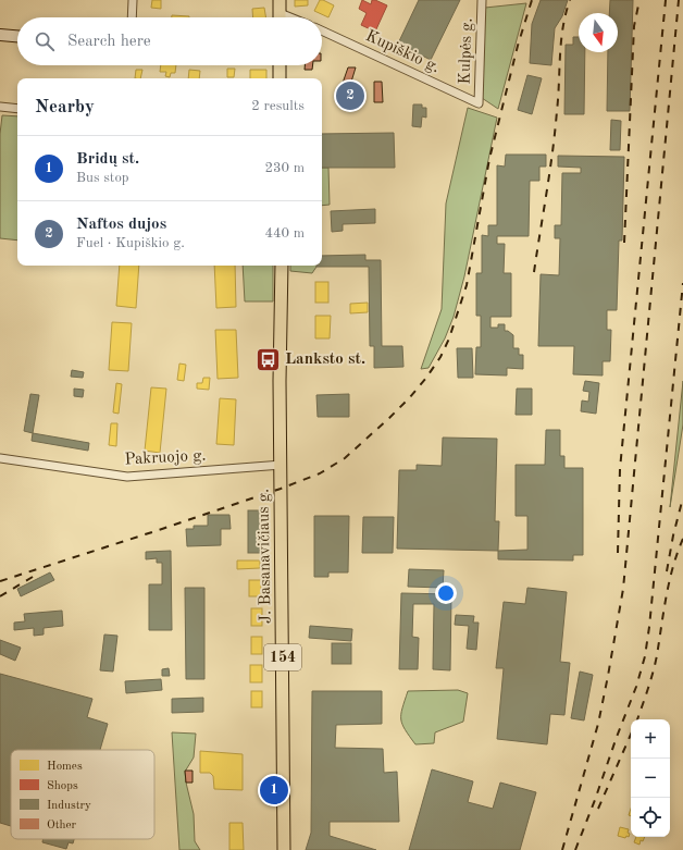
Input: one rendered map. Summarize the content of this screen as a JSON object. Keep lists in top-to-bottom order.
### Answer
{
  "streets": {
    "main road": ["J. Basanavičiaus g.", "154"],
    "street": ["Kulpės g.", "Kupiškio g.", "Pakruojo g."]
  },
  "crossings": [
    ["Kulpės g.", "Kupiškio g."],
    ["Pakruojo g.", "J. Basanavičiaus g."]
  ],
  "places": {
    "bus stop": ["Lanksto st."]
  },
  "legend": [
    "Homes",
    "Shops",
    "Industry",
    "Other"
  ],
  "north": "bottom",
  "page": {
    "search": "Search here",
    "heading": ["Nearby", "2 results"],
    "pins": ["2", "1"],
    "list": [
      {
        "mark": "1",
        "name": "Bridų st.",
        "note": "Bus stop",
        "value": "230 m"
      },
      {
        "mark": "2",
        "name": "Naftos dujos",
        "note": "Fuel · Kupiškio g.",
        "value": "440 m"
      }
    ],
    "map_buttons": ["+", "−"]
  }
}
